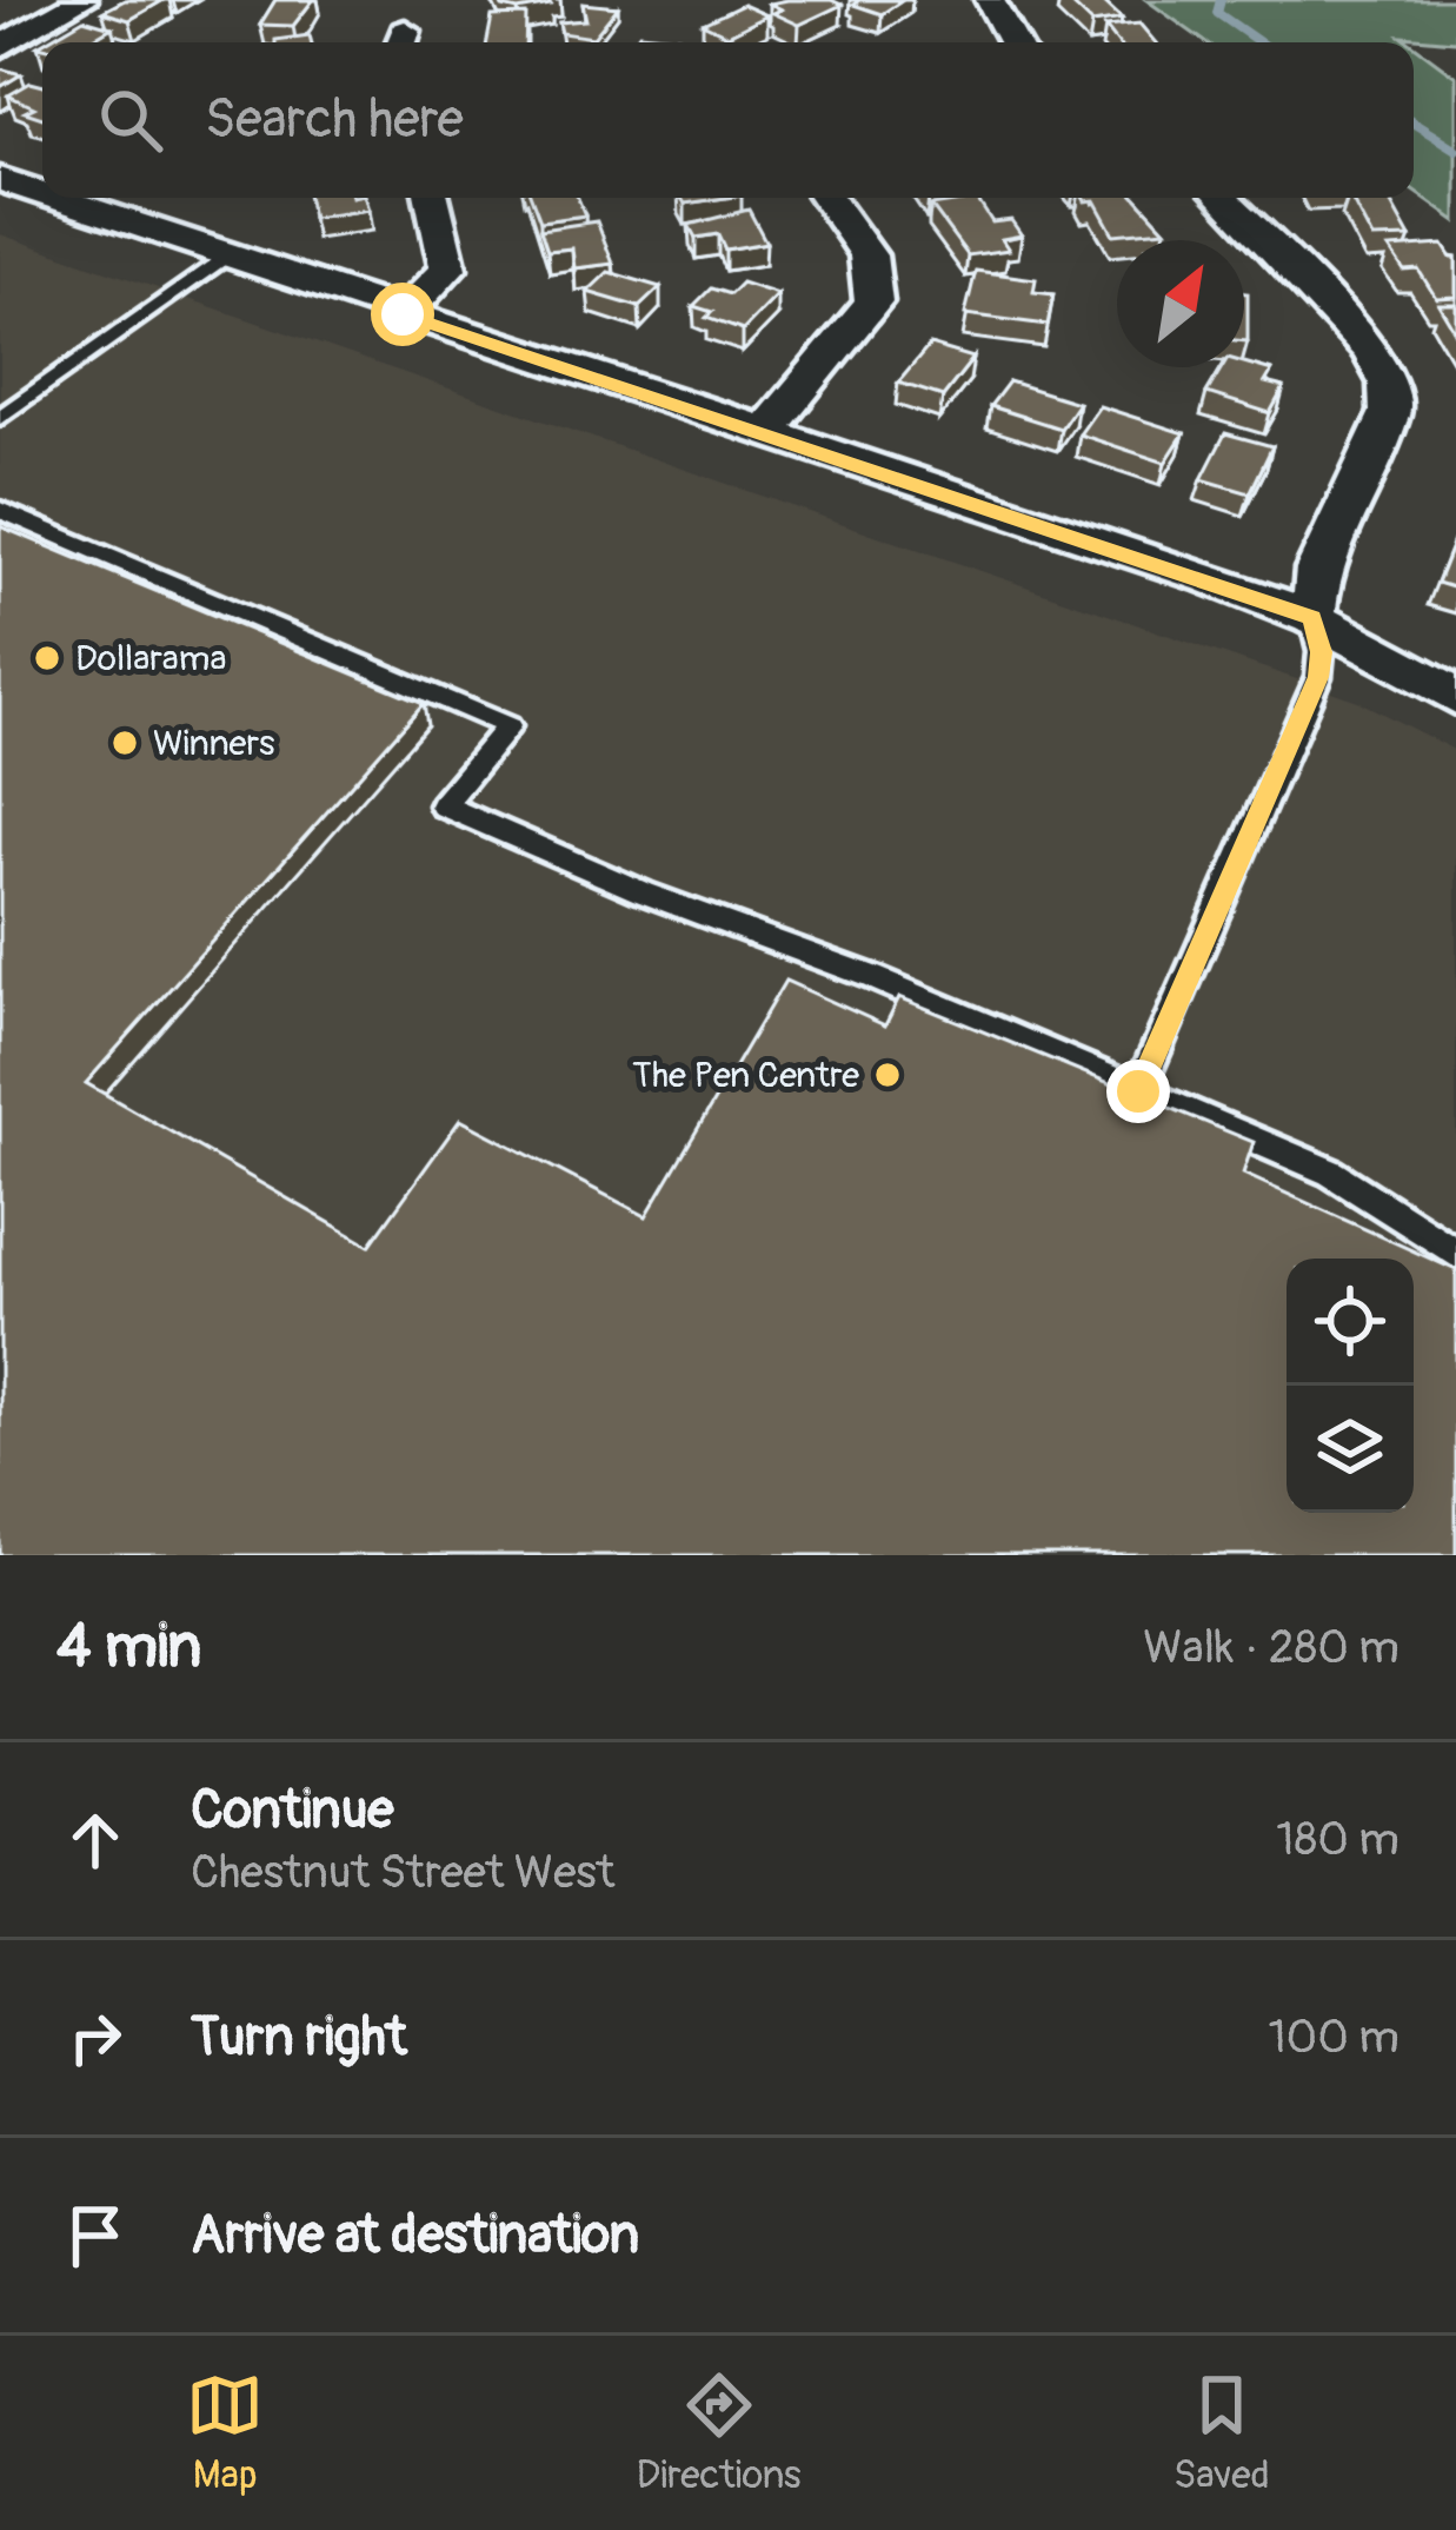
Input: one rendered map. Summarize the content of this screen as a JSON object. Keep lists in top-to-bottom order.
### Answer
{
  "places": ["Dollarama", "Winners", "The Pen Centre"],
  "north": "top right",
  "page": {
    "search": "Search here",
    "heading": ["4 min", "Walk · 280 m"],
    "list": [
      ["Continue", "Chestnut Street West", "180 m"],
      ["Turn right", "100 m"],
      "Arrive at destination"
    ],
    "nav": ["Map", "Directions", "Saved"]
  }
}
